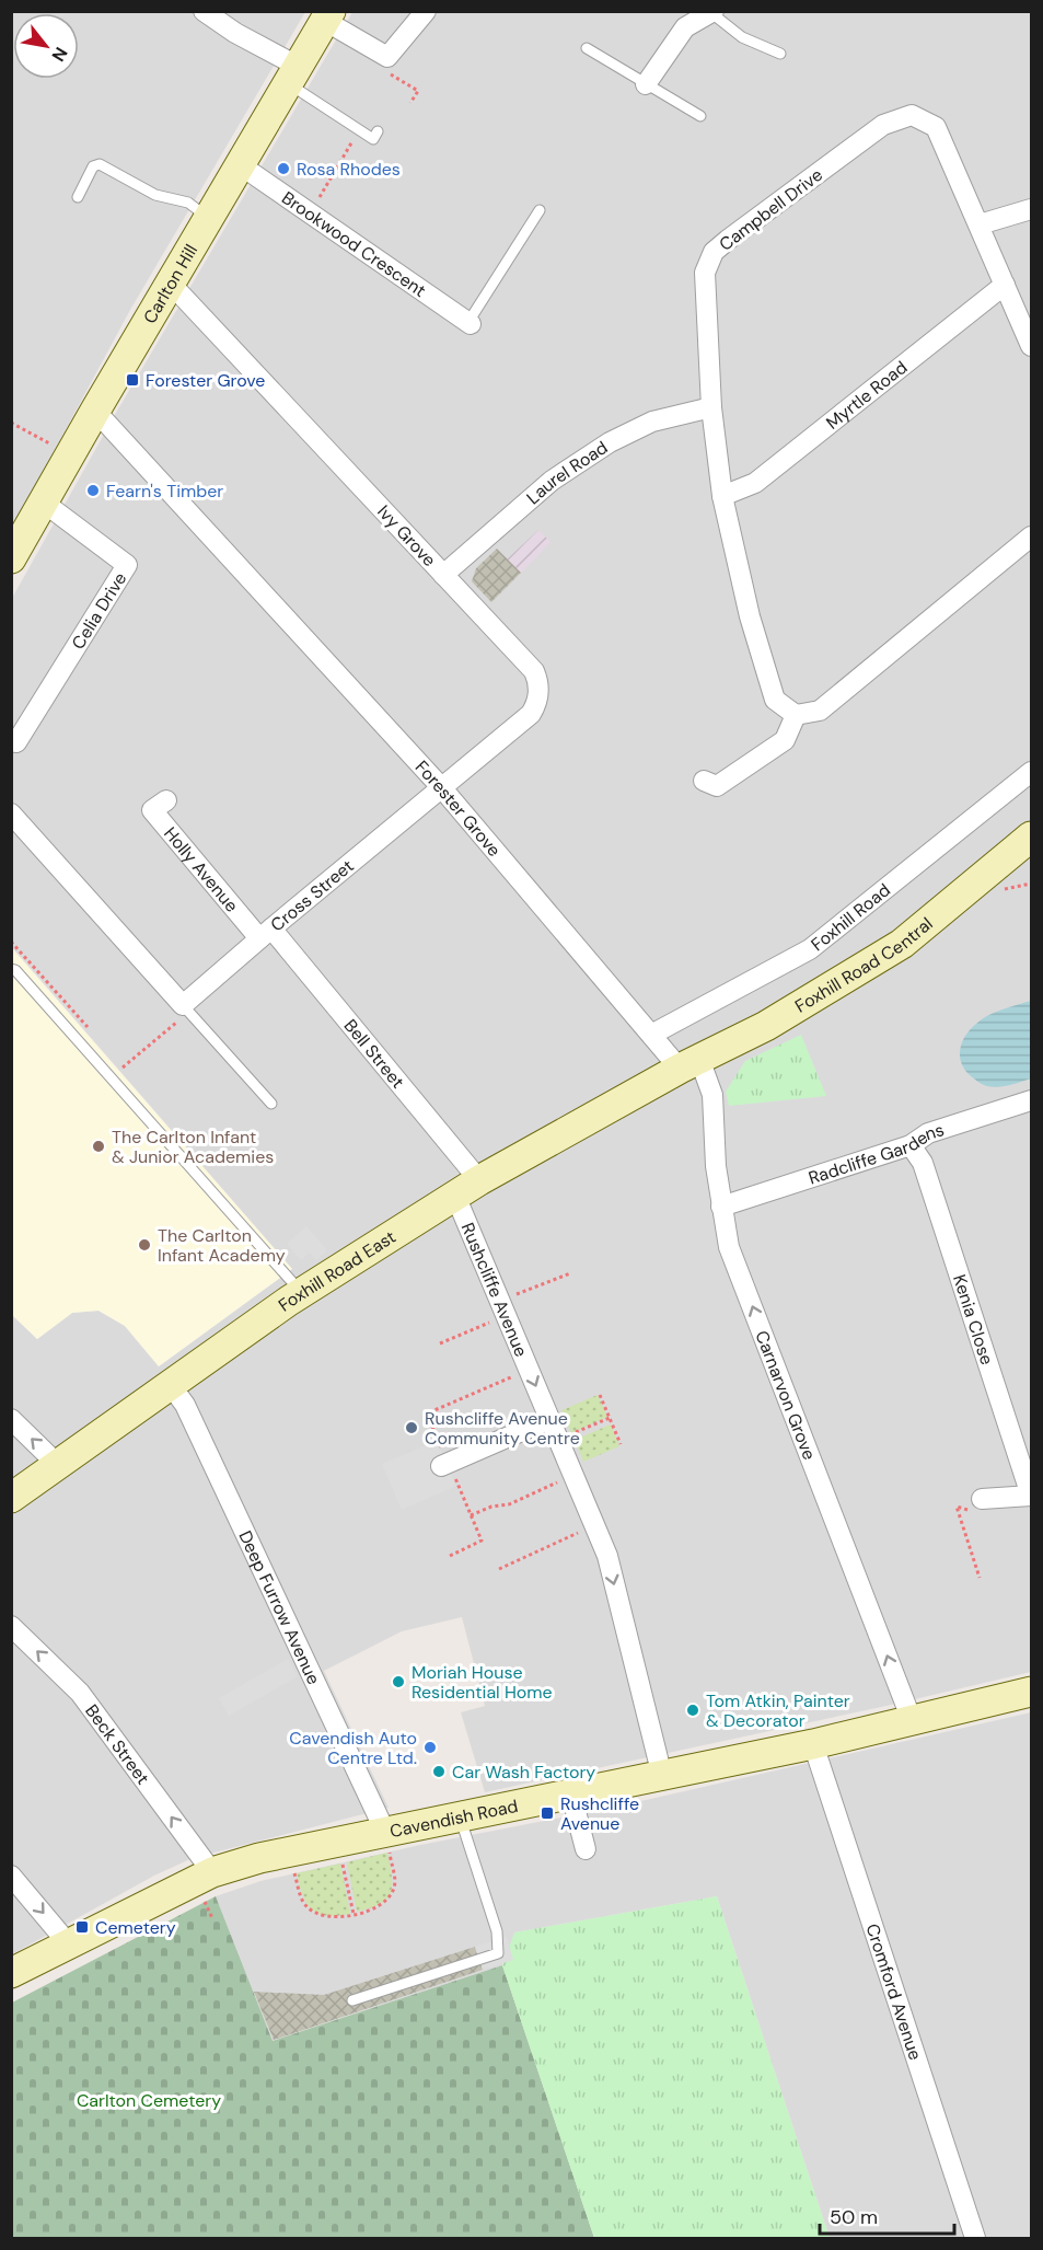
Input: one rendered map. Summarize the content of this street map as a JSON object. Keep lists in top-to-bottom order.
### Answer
{
  "streets": {
    "street": [
      "Campbell Drive",
      "Brookwood Crescent",
      "Carlton Hill",
      "Myrtle Road",
      "Laurel Road",
      "Ivy Grove",
      "Celia Drive",
      "Forester Grove",
      "Holly Avenue",
      "Cross Street",
      "Foxhill Road",
      "Foxhill Road Central",
      "Bell Street",
      "Radcliffe Gardens",
      "Foxhill Road East",
      "Rushcliffe Avenue",
      "Kenia Close",
      "Carnarvon Grove",
      "Deep Furrow Avenue",
      "Beck Street",
      "Cavendish Road",
      "Cromford Avenue"
    ]
  },
  "crossings": [
    ["Campbell Drive", "Myrtle Road"],
    ["Campbell Drive", "Laurel Road"],
    ["Brookwood Crescent", "Carlton Hill"],
    ["Carlton Hill", "Ivy Grove"],
    ["Carlton Hill", "Celia Drive"],
    ["Carlton Hill", "Forester Grove"],
    ["Laurel Road", "Ivy Grove"],
    ["Ivy Grove", "Forester Grove"],
    ["Ivy Grove", "Cross Street"],
    ["Forester Grove", "Cross Street"],
    ["Forester Grove", "Foxhill Road"],
    ["Forester Grove", "Foxhill Road Central"],
    ["Forester Grove", "Foxhill Road East"],
    ["Forester Grove", "Carnarvon Grove"],
    ["Holly Avenue", "Cross Street"],
    ["Holly Avenue", "Bell Street"],
    ["Cross Street", "Bell Street"],
    ["Foxhill Road Central", "Foxhill Road East"],
    ["Foxhill Road Central", "Carnarvon Grove"],
    ["Bell Street", "Foxhill Road East"],
    ["Radcliffe Gardens", "Kenia Close"],
    ["Radcliffe Gardens", "Carnarvon Grove"],
    ["Foxhill Road East", "Rushcliffe Avenue"],
    ["Foxhill Road East", "Carnarvon Grove"],
    ["Foxhill Road East", "Deep Furrow Avenue"],
    ["Rushcliffe Avenue", "Cavendish Road"],
    ["Carnarvon Grove", "Cavendish Road"],
    ["Deep Furrow Avenue", "Cavendish Road"],
    ["Beck Street", "Cavendish Road"],
    ["Cavendish Road", "Cromford Avenue"]
  ],
  "one_way": ["Rushcliffe Avenue", "Carnarvon Grove", "Beck Street"],
  "parks": ["Carlton Cemetery"],
  "places": {
    "other": [
      "Rosa Rhodes",
      "Fearn's Timber",
      "The Carlton Infant & Junior Academies",
      "The Carlton Infant Academy",
      "Rushcliffe Avenue Community Centre",
      "Moriah House Residential Home",
      "Tom Atkin, Painter & Decorator",
      "Cavendish Auto Centre Ltd.",
      "Car Wash Factory"
    ],
    "transit": ["Forester Grove", "Rushcliffe Avenue", "Cemetery"]
  },
  "scale_bar": "50 m",
  "north": "bottom right"
}
